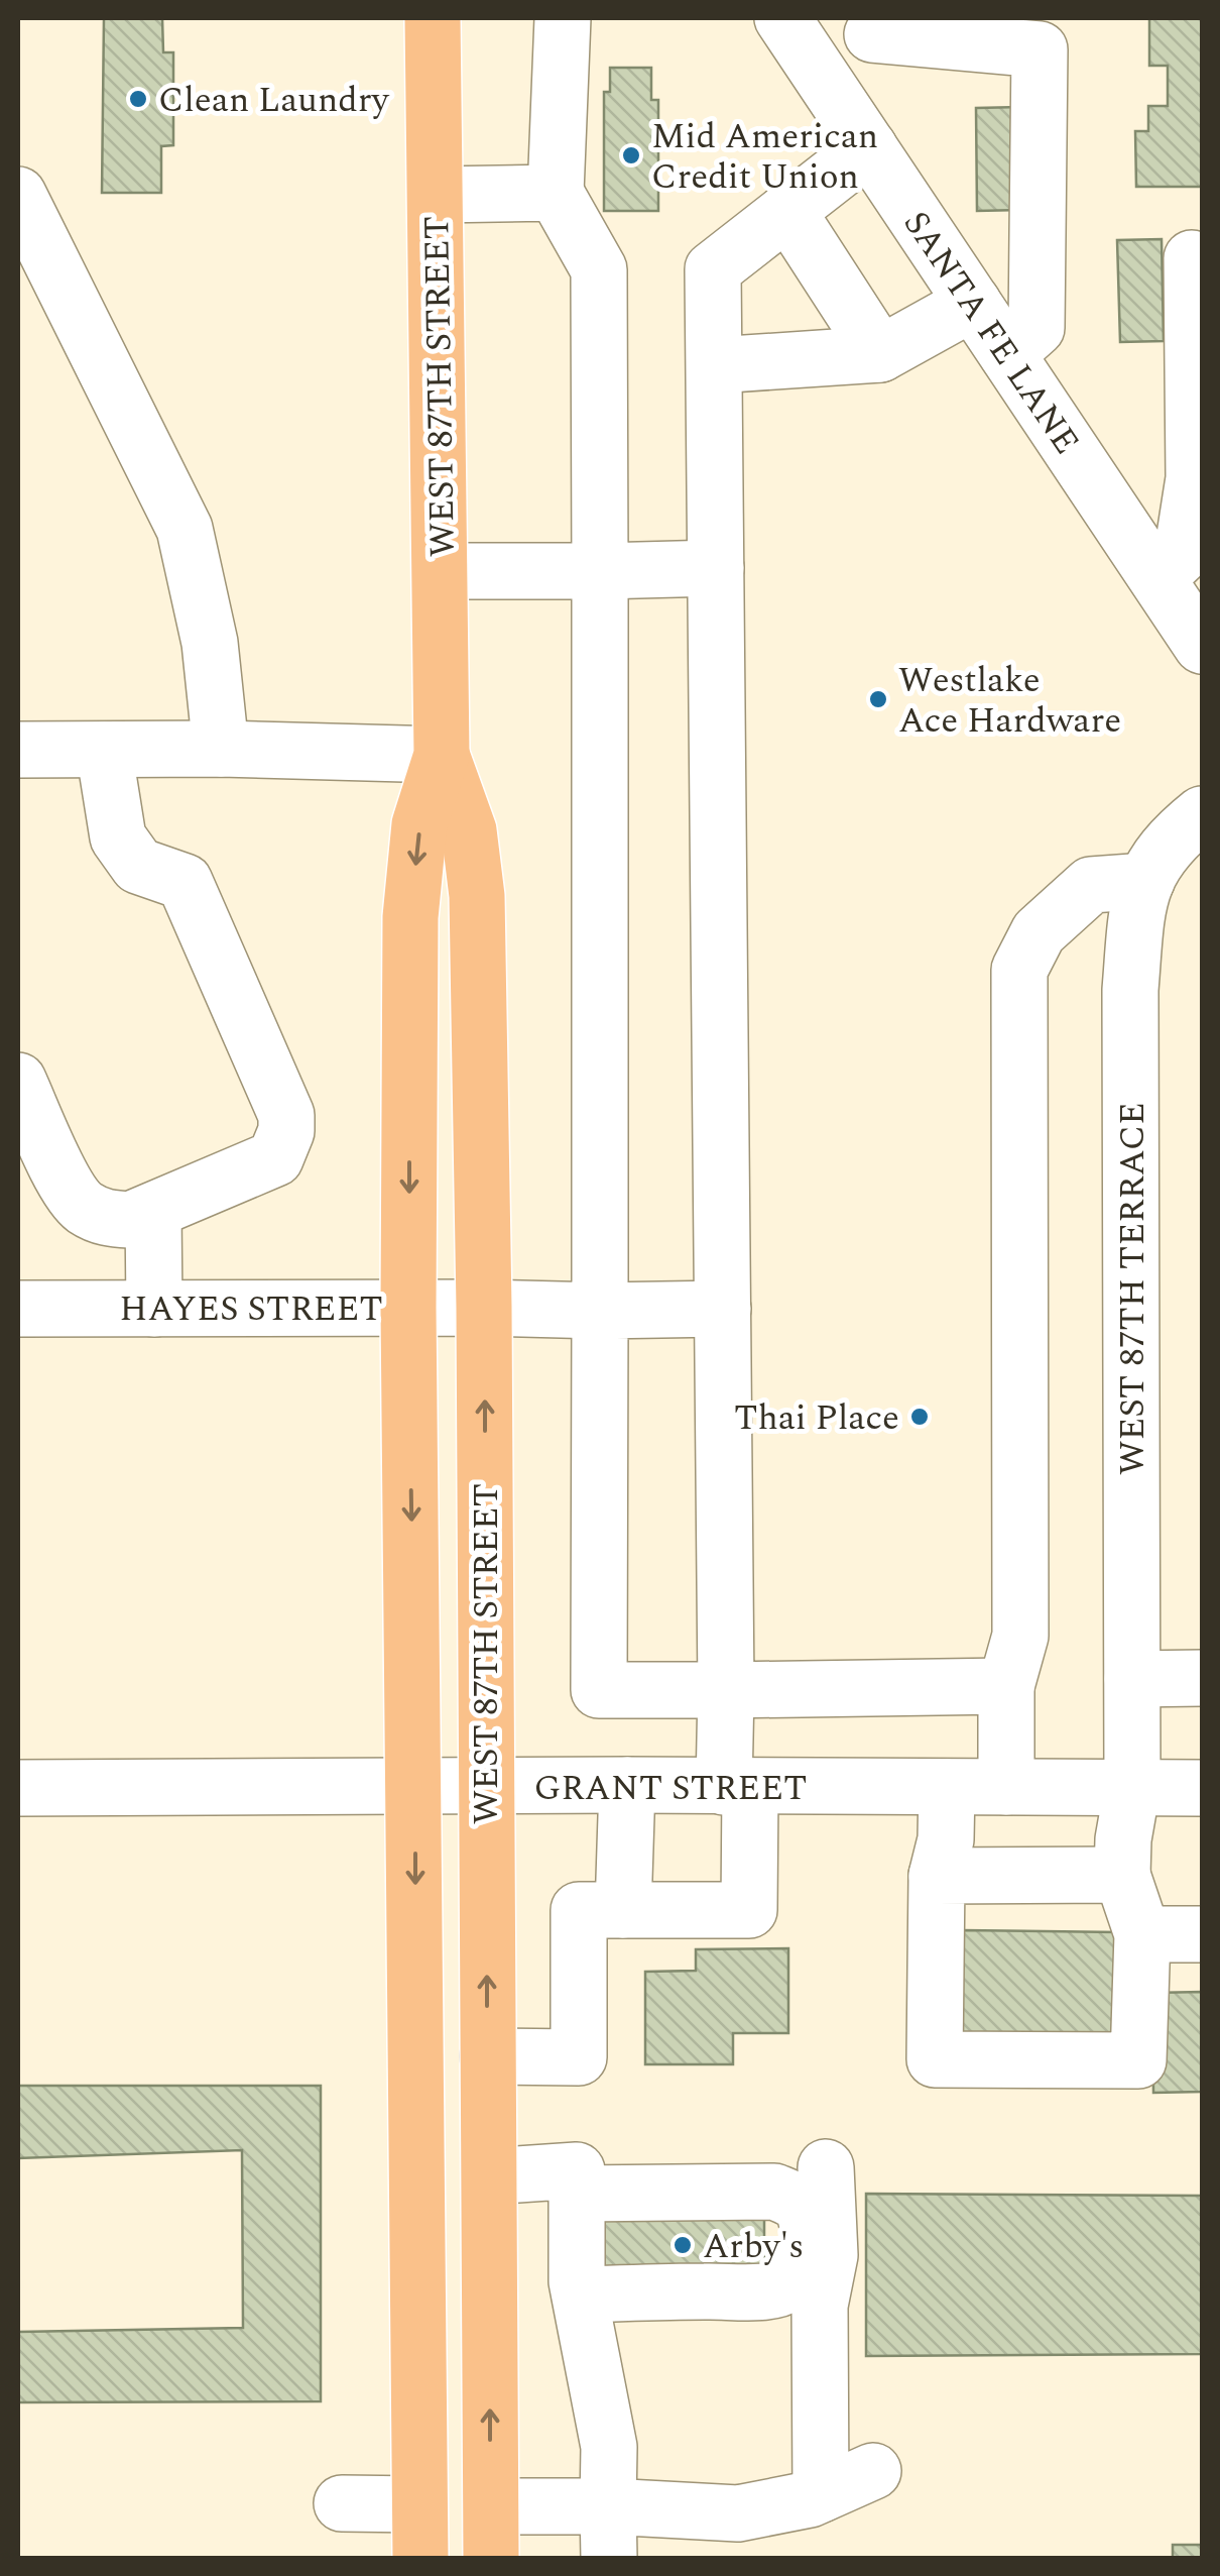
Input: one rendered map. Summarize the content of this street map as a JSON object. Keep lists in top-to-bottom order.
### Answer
{
  "streets": {
    "main road": ["WEST 87TH STREET"],
    "street": [
      "SANTA FE LANE",
      "WEST 87TH TERRACE",
      "HAYES STREET",
      "GRANT STREET"
    ]
  },
  "crossings": [
    ["WEST 87TH STREET", "HAYES STREET"],
    ["WEST 87TH STREET", "GRANT STREET"],
    ["WEST 87TH TERRACE", "GRANT STREET"]
  ],
  "places": [
    "Clean Laundry",
    "Mid American Credit Union",
    "Westlake Ace Hardware",
    "Thai Place",
    "Arby's"
  ]
}
